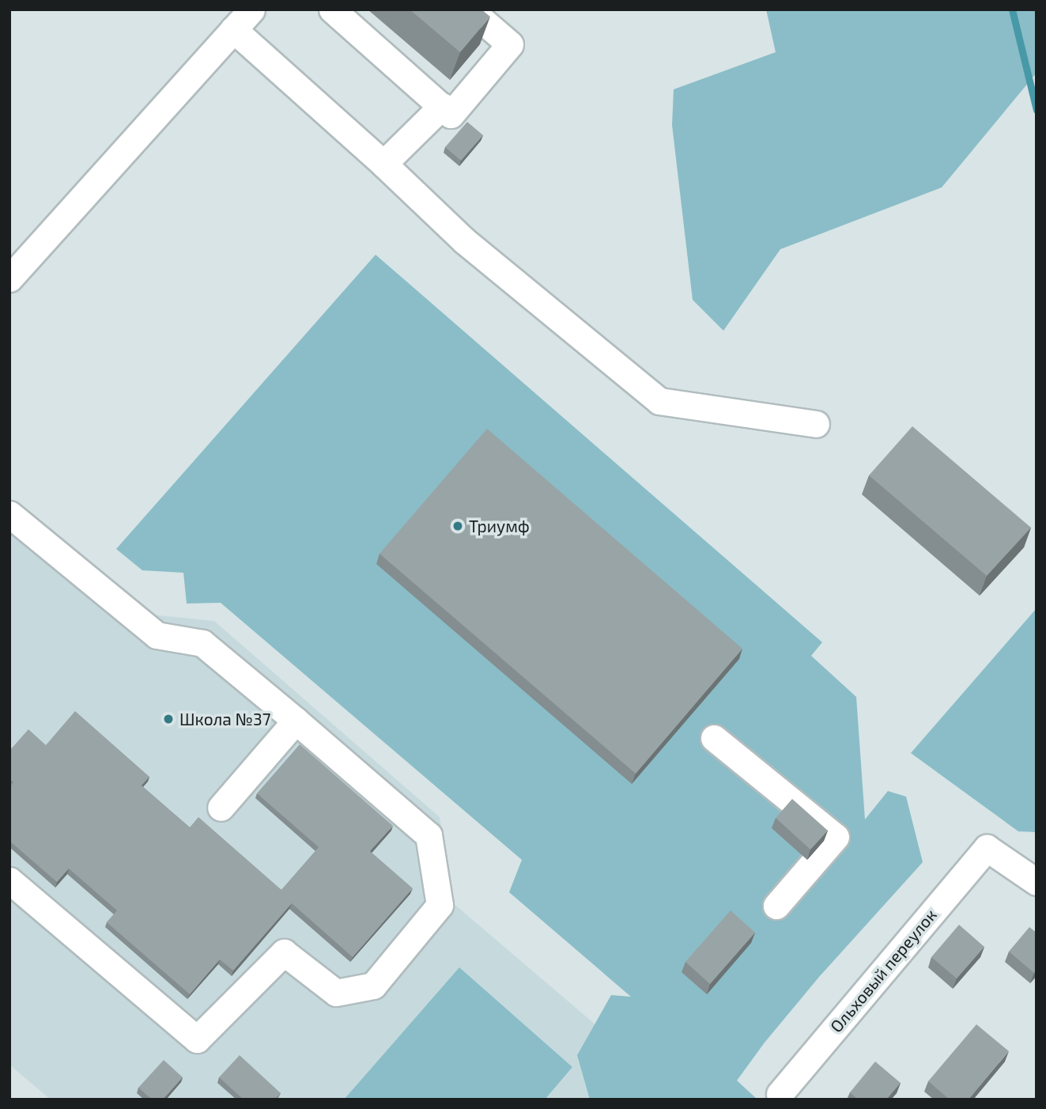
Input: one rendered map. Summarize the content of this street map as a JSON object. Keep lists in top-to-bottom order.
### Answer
{
  "streets": {
    "street": ["Ольховый переулок"]
  },
  "places": ["Триумф", "Школа №37"]
}
